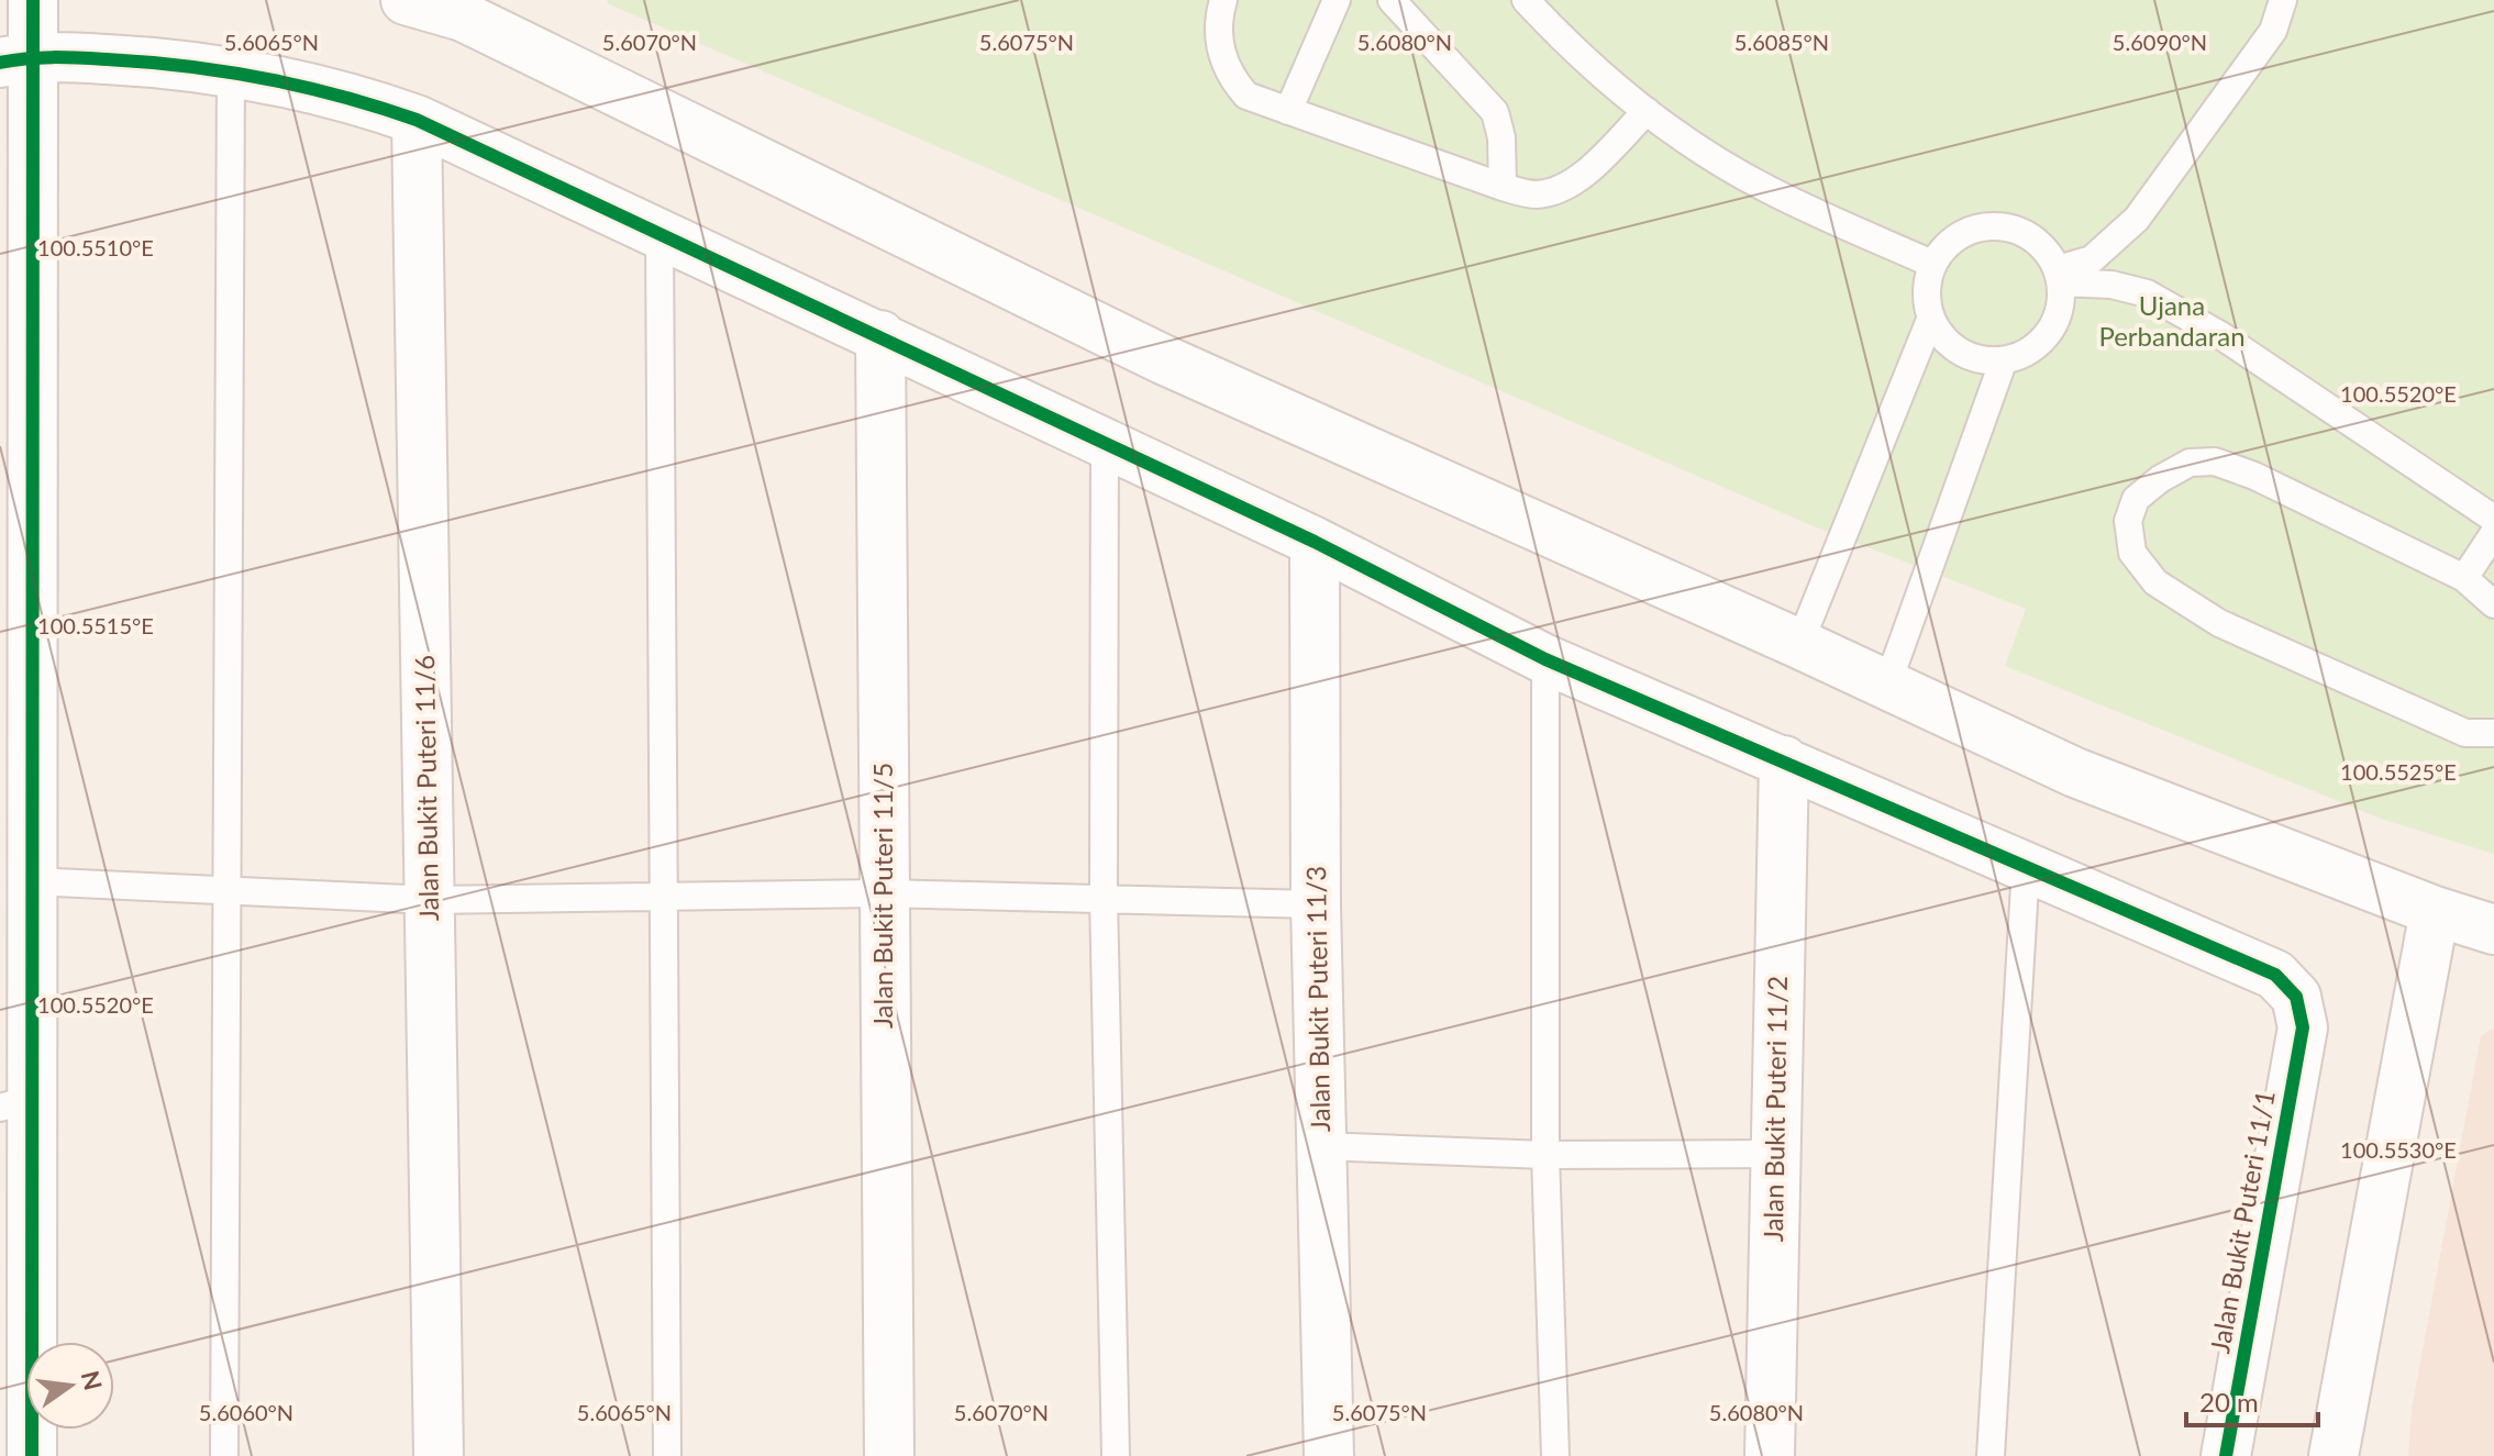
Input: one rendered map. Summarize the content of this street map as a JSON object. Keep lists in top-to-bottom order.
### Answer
{
  "streets": {
    "street": [
      "Jalan Bukit Puteri 11/6",
      "Jalan Bukit Puteri 11/5",
      "Jalan Bukit Puteri 11/3",
      "Jalan Bukit Puteri 11/2",
      "Jalan Bukit Puteri 11/1"
    ]
  },
  "parks": ["Ujana Perbandaran"],
  "scale_bar": "20 m",
  "north": "right",
  "coordinates": [
    "5.6065°N",
    "5.6070°N",
    "5.6075°N",
    "5.6080°N",
    "5.6085°N",
    "5.6090°N",
    "100.5510°E",
    "100.5520°E",
    "100.5515°E",
    "100.5525°E",
    "100.5530°E",
    "5.6060°N"
  ]
}
